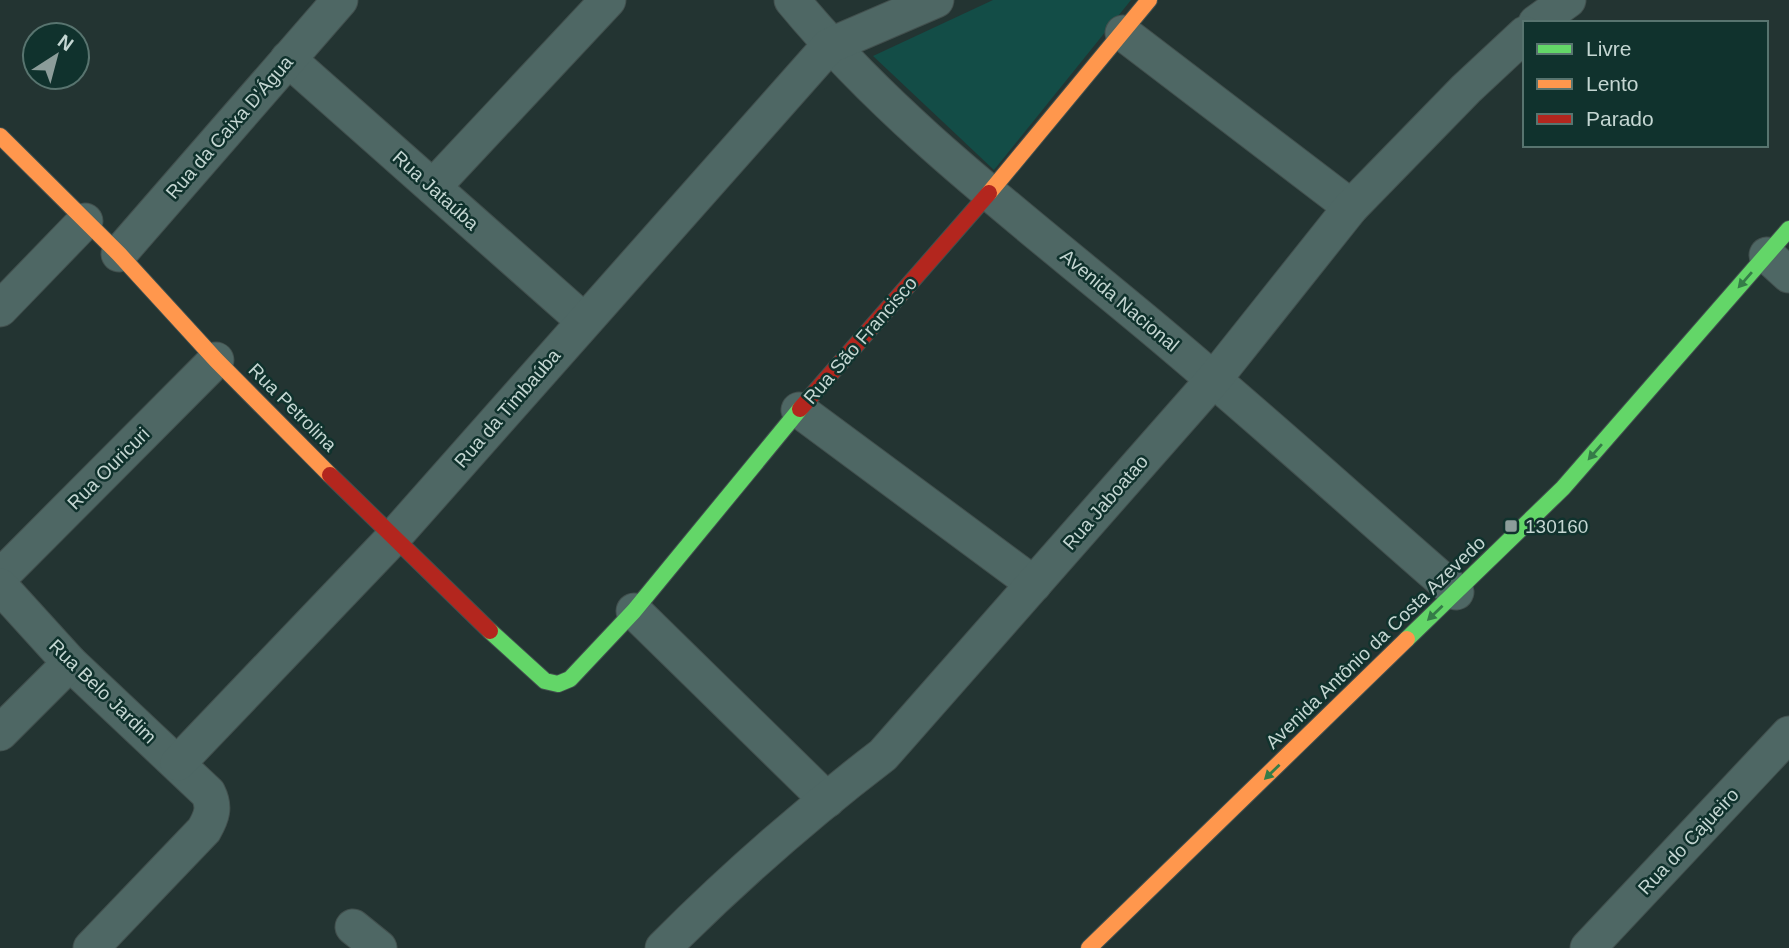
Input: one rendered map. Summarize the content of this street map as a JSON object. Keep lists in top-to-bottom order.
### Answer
{
  "streets": {
    "street": [
      "Rua da Caixa D'Água",
      "Rua Jataúba",
      "Avenida Nacional",
      "Rua São Francisco",
      "Rua Petrolina",
      "Rua da Timbaúba",
      "Rua Ouricuri",
      "Rua Jaboatao",
      "Avenida Antônio da Costa Azevedo",
      "Rua Belo Jardim",
      "Rua do Cajueiro"
    ]
  },
  "crossings": [
    ["Rua da Caixa D'Água", "Rua Jataúba"],
    ["Rua da Caixa D'Água", "Rua Petrolina"],
    ["Rua Jataúba", "Rua da Timbaúba"],
    ["Avenida Nacional", "Rua São Francisco"],
    ["Avenida Nacional", "Rua da Timbaúba"],
    ["Avenida Nacional", "Rua Jaboatao"],
    ["Avenida Nacional", "Avenida Antônio da Costa Azevedo"],
    ["Rua São Francisco", "Rua Petrolina"],
    ["Rua Petrolina", "Rua da Timbaúba"],
    ["Rua Petrolina", "Rua Ouricuri"],
    ["Rua da Timbaúba", "Rua Belo Jardim"]
  ],
  "one_way": ["Avenida Antônio da Costa Azevedo"],
  "places": {
    "transit": ["130160"]
  },
  "legend": ["Livre", "Lento", "Parado"],
  "north": "top right"
}
